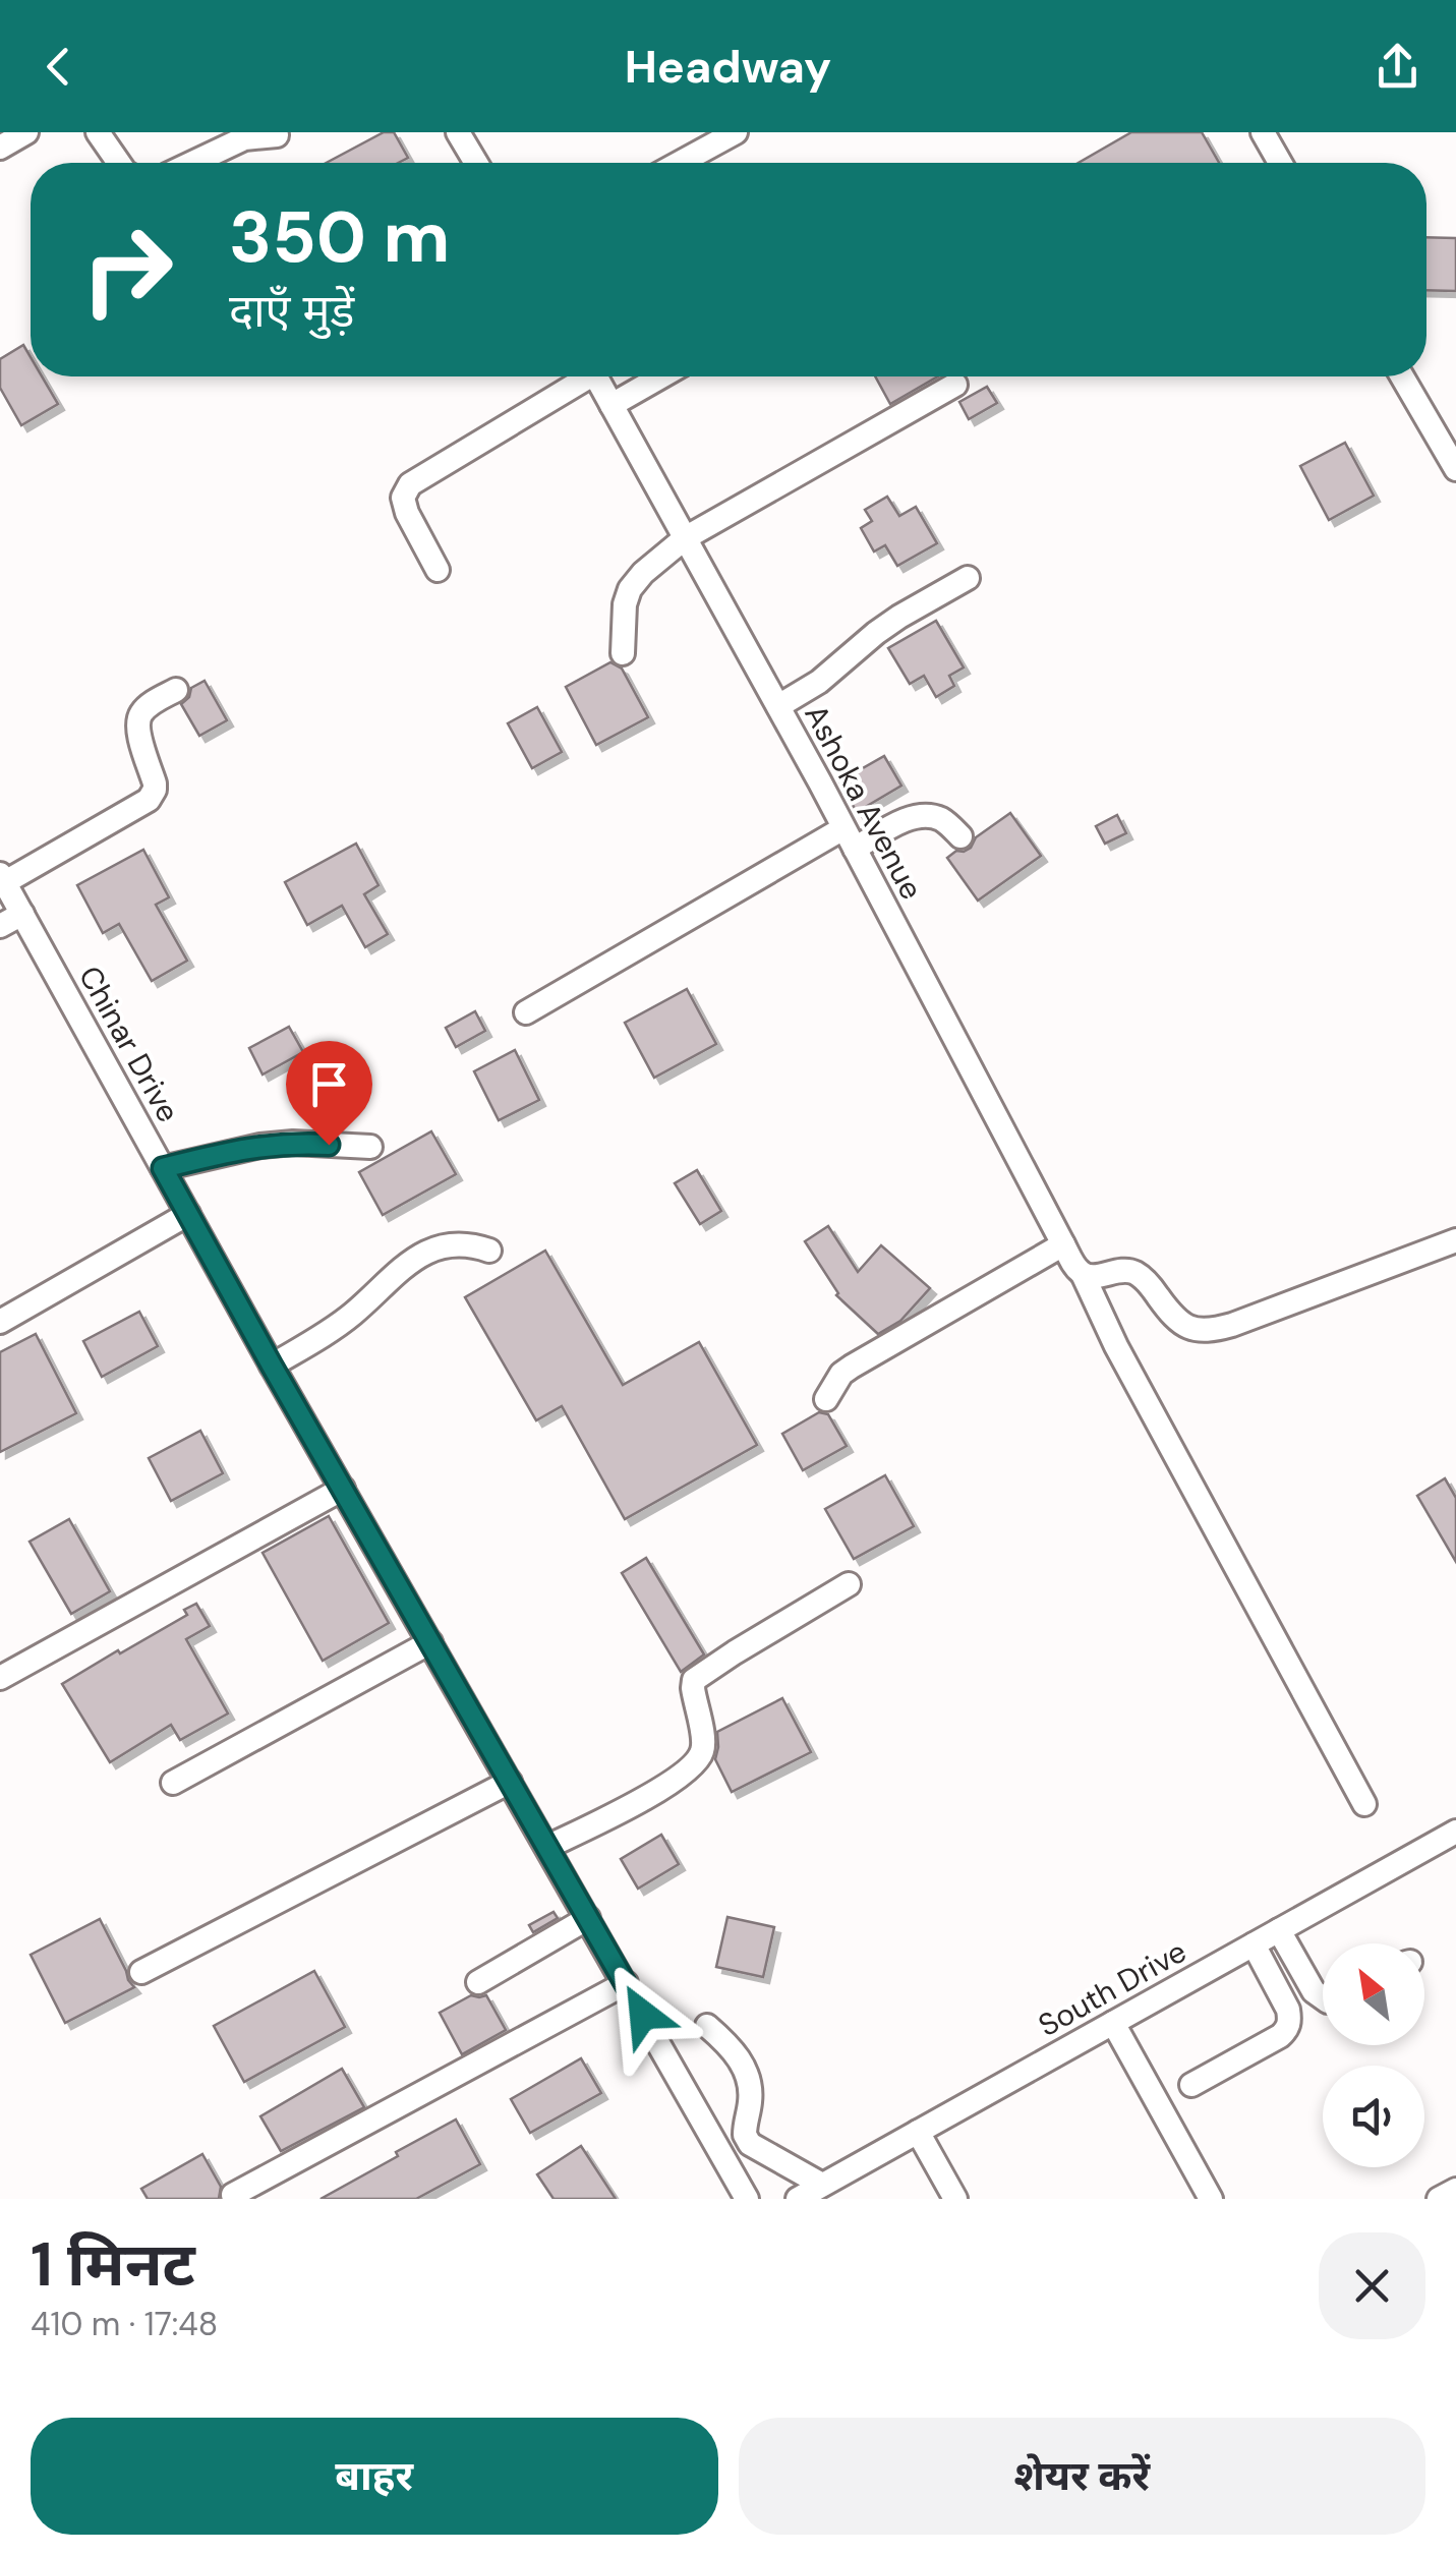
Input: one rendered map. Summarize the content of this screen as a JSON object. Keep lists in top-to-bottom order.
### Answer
{
  "streets": {
    "street": ["Ashoka Avenue", "Chinar Drive", "South Drive"]
  },
  "north": "top left",
  "page": {
    "header": "Headway",
    "turn": ["350 m", "दाएँ मुड़ें"],
    "heading": ["1 मिनट", "410 m · 17:48"],
    "buttons": ["बाहर", "शेयर करें"]
  }
}
